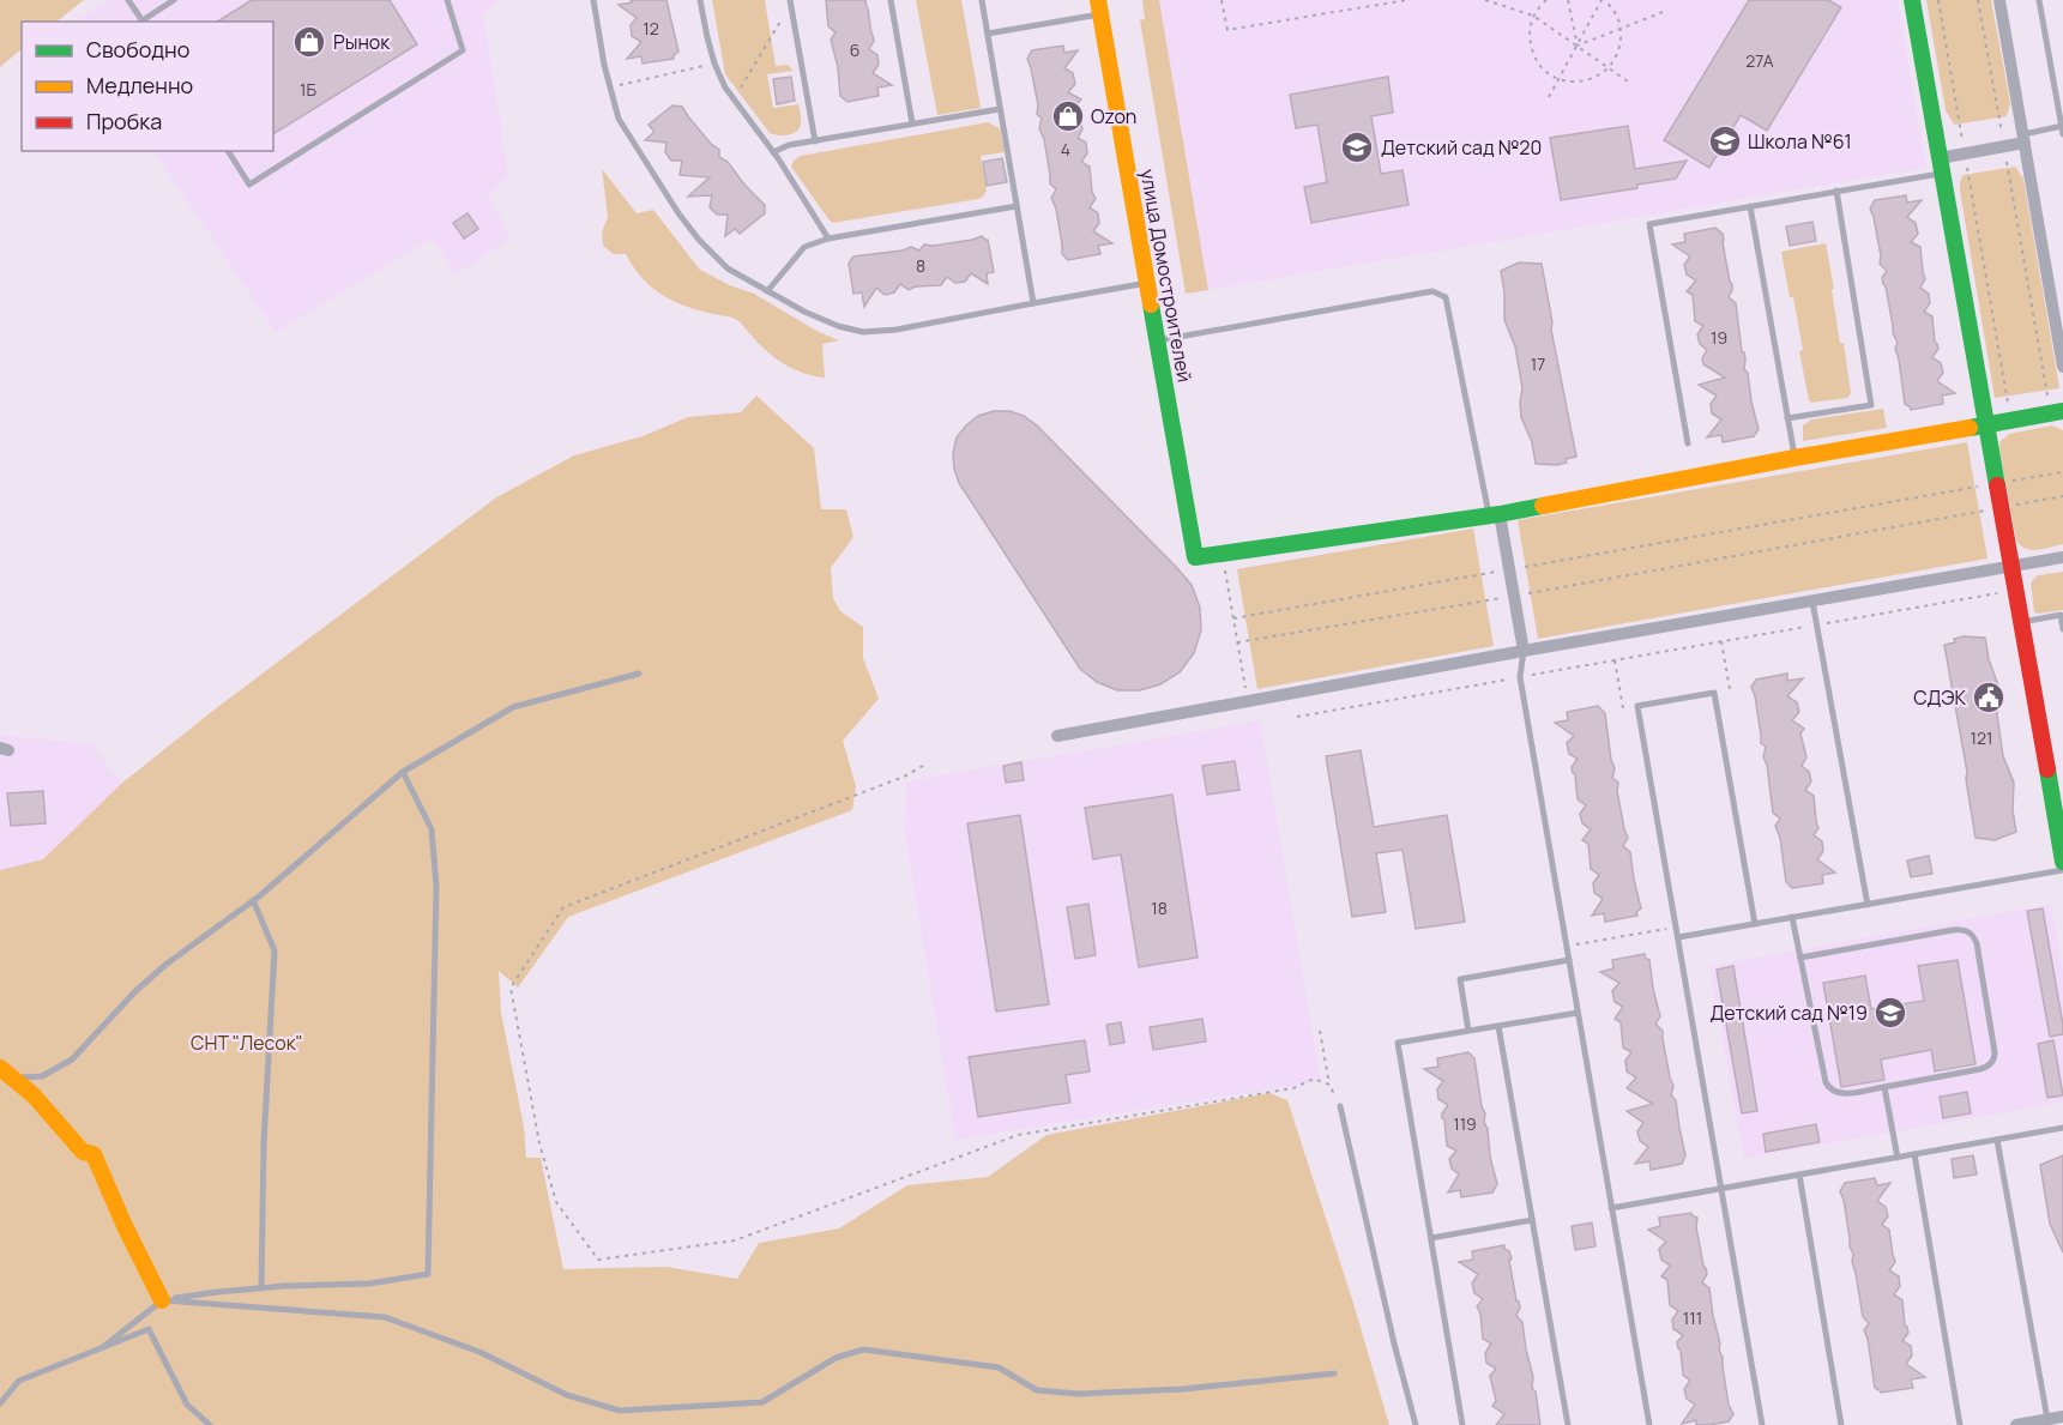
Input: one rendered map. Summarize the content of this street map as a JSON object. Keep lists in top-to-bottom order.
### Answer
{
  "streets": {
    "street": ["улица Домостроителей"]
  },
  "parks": ["СНТ \"Лесок\""],
  "places": {
    "shop": ["Рынок", "Ozon"],
    "school or university": ["Школа №61", "Детский сад №20", "Детский сад №19"],
    "public building": ["СДЭК"]
  },
  "house_numbers": [
    "12",
    "6",
    "27А",
    "1Б",
    "4",
    "8",
    "19",
    "17",
    "121",
    "18",
    "119",
    "111"
  ],
  "legend": ["Свободно", "Медленно", "Пробка"]
}
